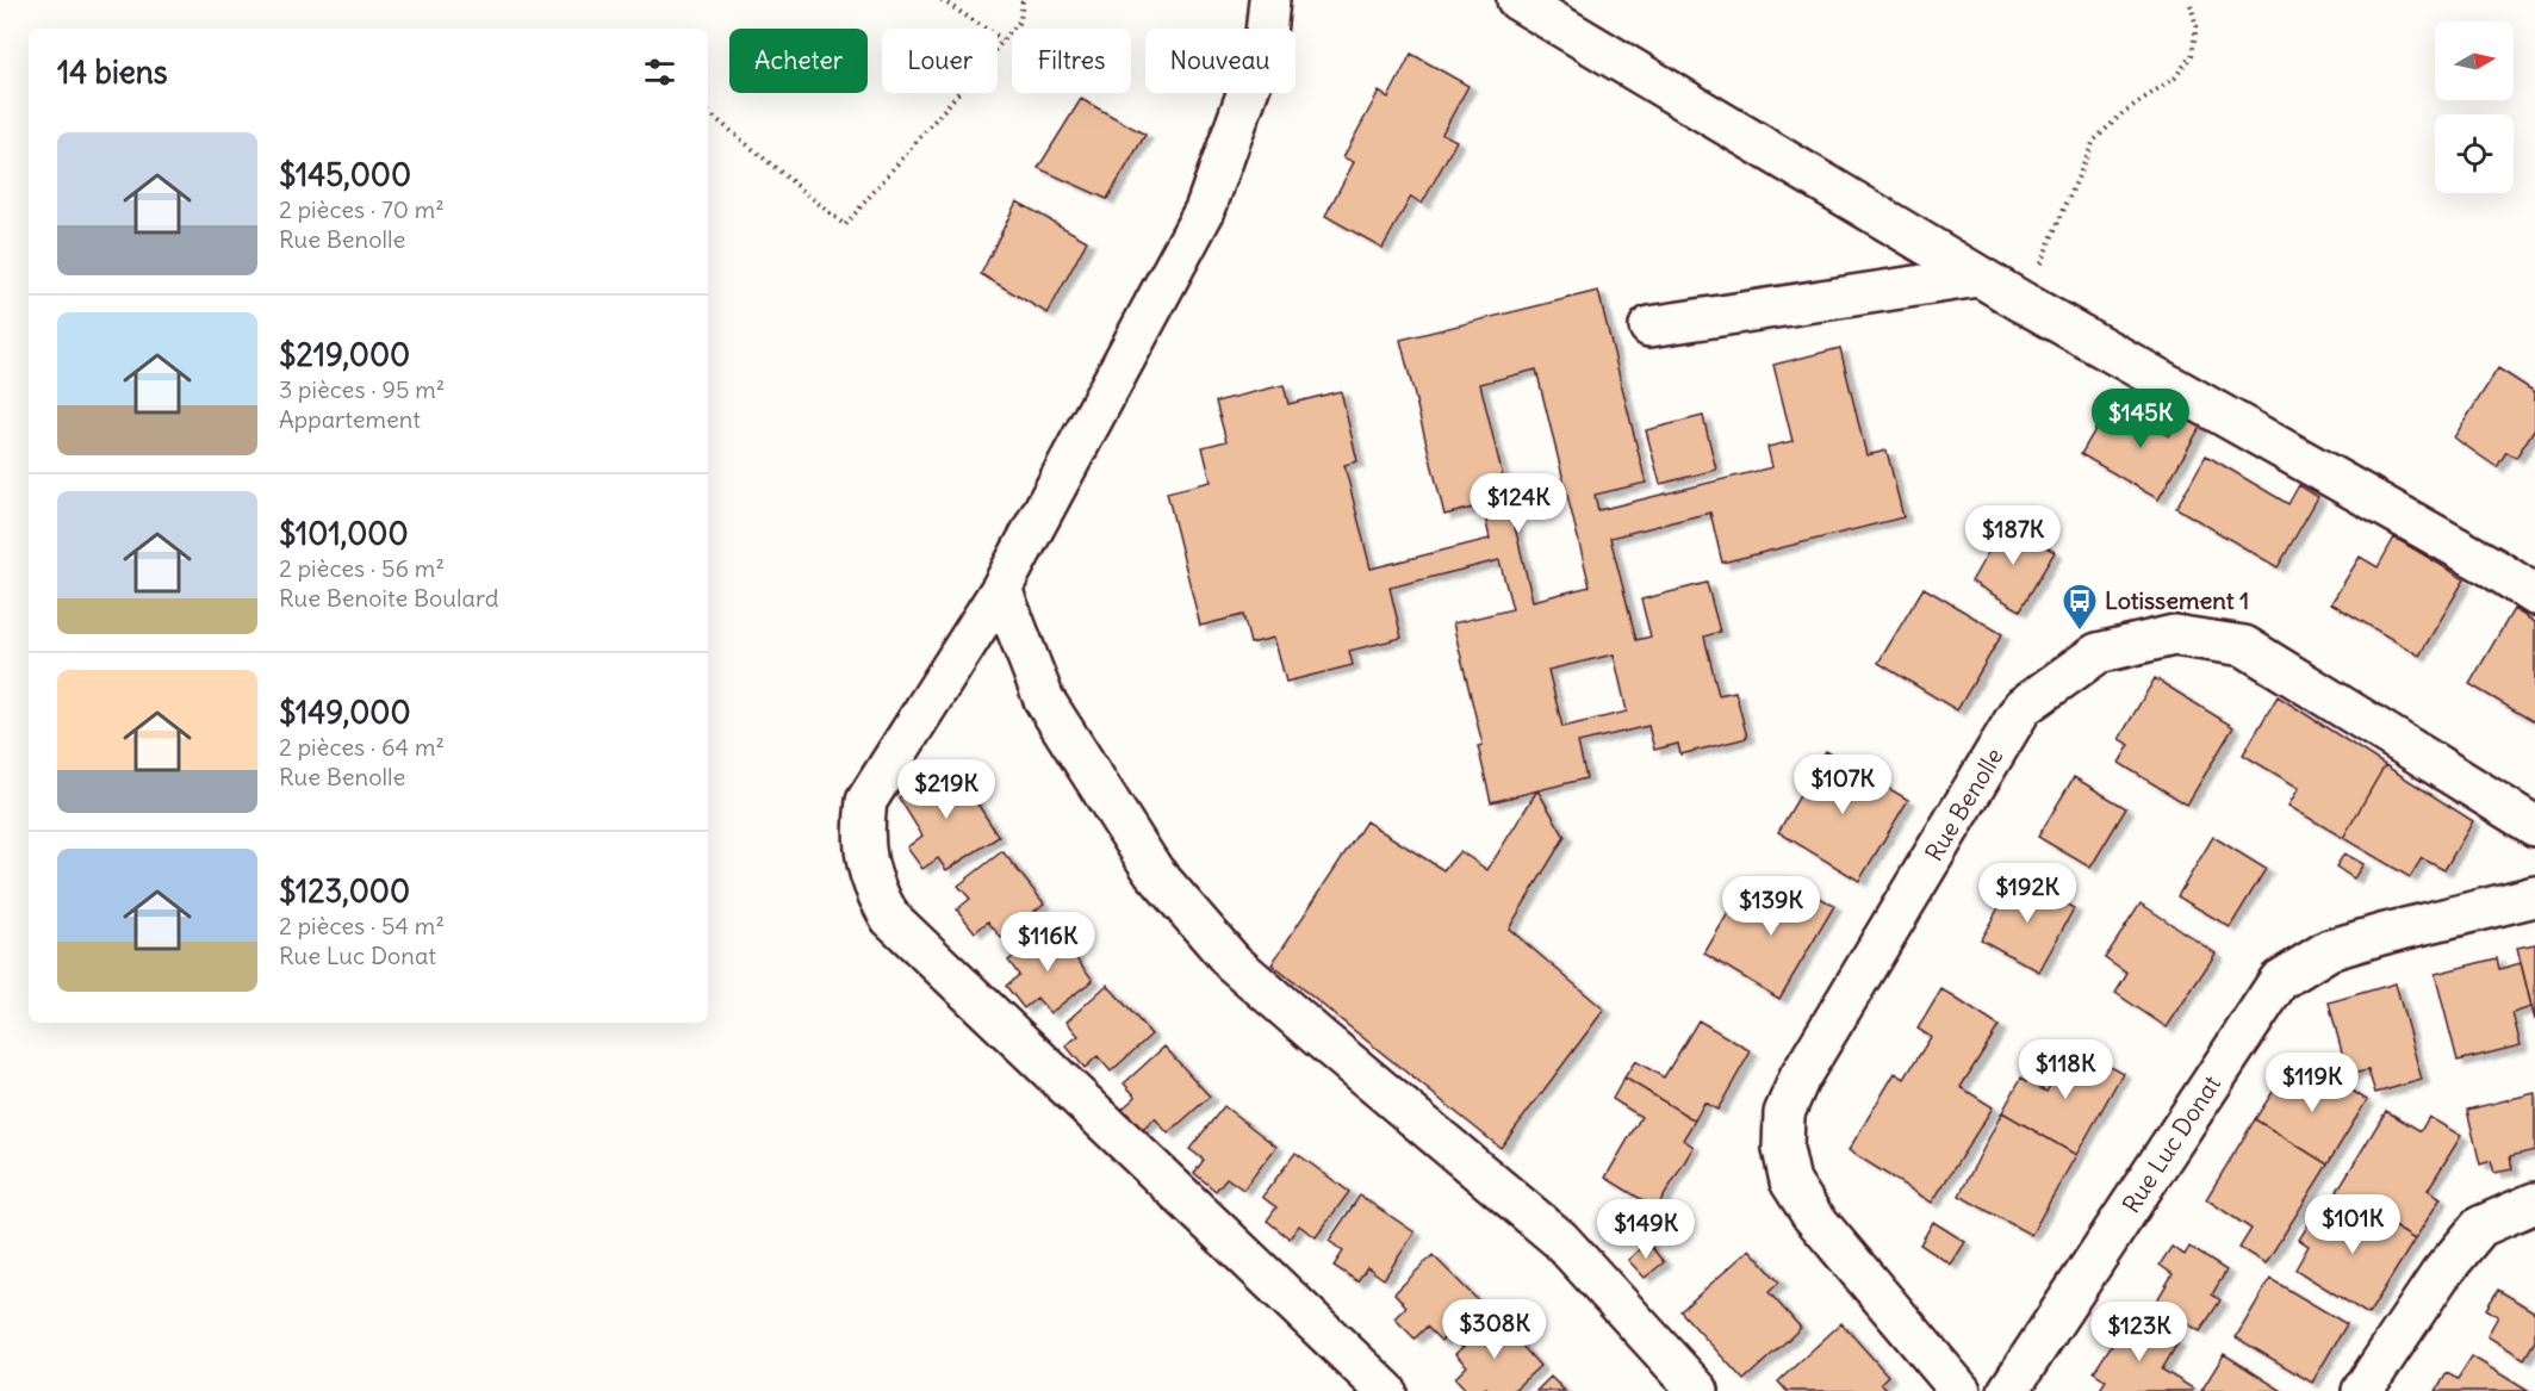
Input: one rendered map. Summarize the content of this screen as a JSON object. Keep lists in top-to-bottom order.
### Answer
{
  "streets": {
    "street": ["Rue Benolle", "Rue Luc Donat"]
  },
  "places": {
    "bus stop": ["Lotissement 1"]
  },
  "north": "right",
  "page": {
    "chip": [
      "Acheter",
      "Louer",
      "Filtres",
      "Nouveau"
    ],
    "heading": "14 biens",
    "list": [
      {
        "name": "$145,000",
        "note": "2 pièces · 70 m² · Rue Benolle"
      },
      {
        "name": "$219,000",
        "note": "3 pièces · 95 m² · Appartement"
      },
      {
        "name": "$101,000",
        "note": "2 pièces · 56 m² · Rue Benoite Boulard"
      },
      {
        "name": "$149,000",
        "note": "2 pièces · 64 m² · Rue Benolle"
      },
      {
        "name": "$123,000",
        "note": "2 pièces · 54 m² · Rue Luc Donat"
      }
    ],
    "price": [
      "$145K",
      "$124K",
      "$187K",
      "$107K",
      "$219K",
      "$192K",
      "$139K",
      "$116K",
      "$118K",
      "$119K",
      "$101K",
      "$149K",
      "$308K",
      "$123K"
    ]
  }
}
